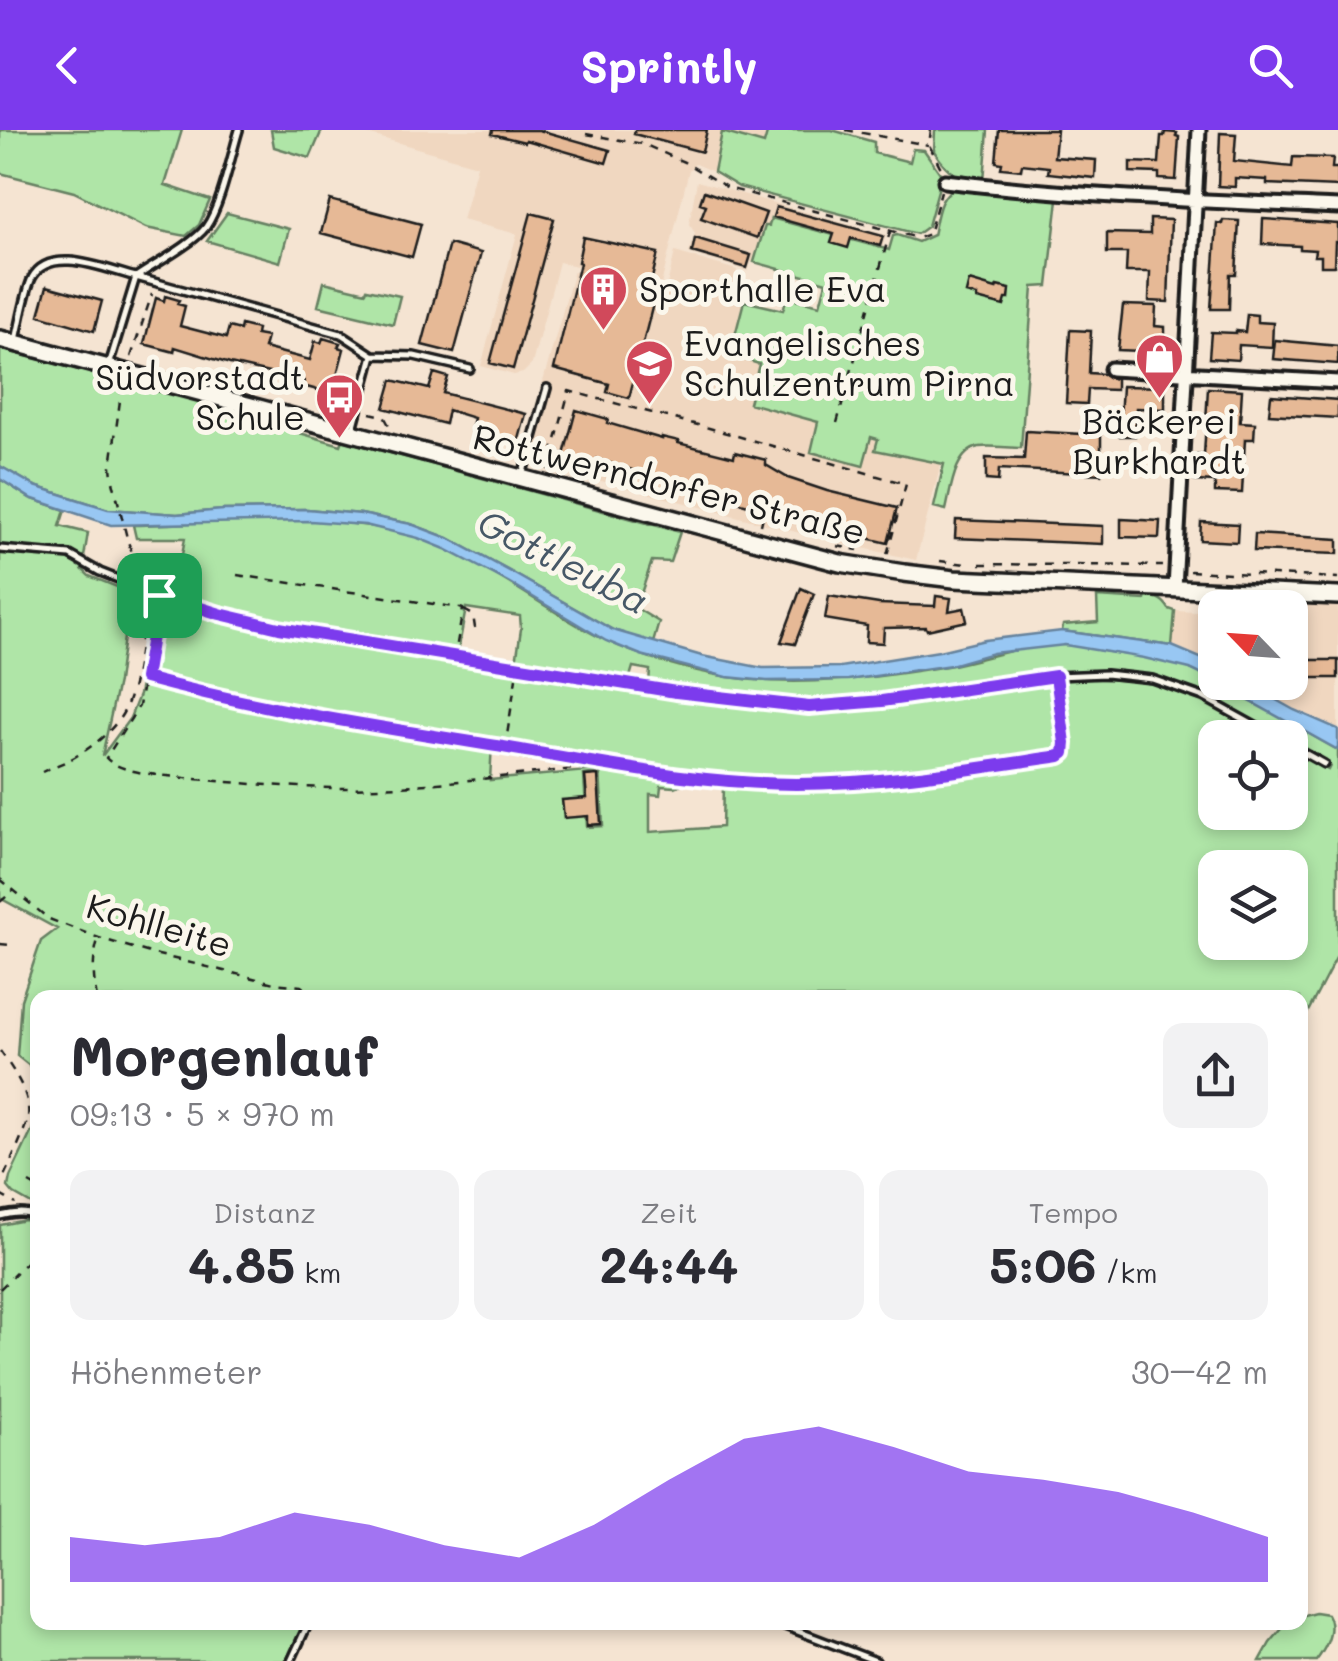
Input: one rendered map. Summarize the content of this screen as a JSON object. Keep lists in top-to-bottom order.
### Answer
{
  "streets": {
    "main road": ["Rottwerndorfer Straße"],
    "path": ["Kohlleite"]
  },
  "water": ["Gottleuba"],
  "places": {
    "building": ["Sporthalle Eva"],
    "shop": ["Bäckerei Burkhardt"],
    "school or university": ["Evangelisches Schulzentrum Pirna"],
    "bus stop": ["Südvorstadt Schule"]
  },
  "north": "top left",
  "page": {
    "header": "Sprintly",
    "heading": ["Morgenlauf", "09:13 · 5 × 970 m"],
    "stats": [
      ["Distanz", "4.85 km"],
      ["Zeit", "24:44"],
      ["Tempo", "5:06 /km"]
    ],
    "chart": ["Höhenmeter", "30–42 m"]
  }
}
